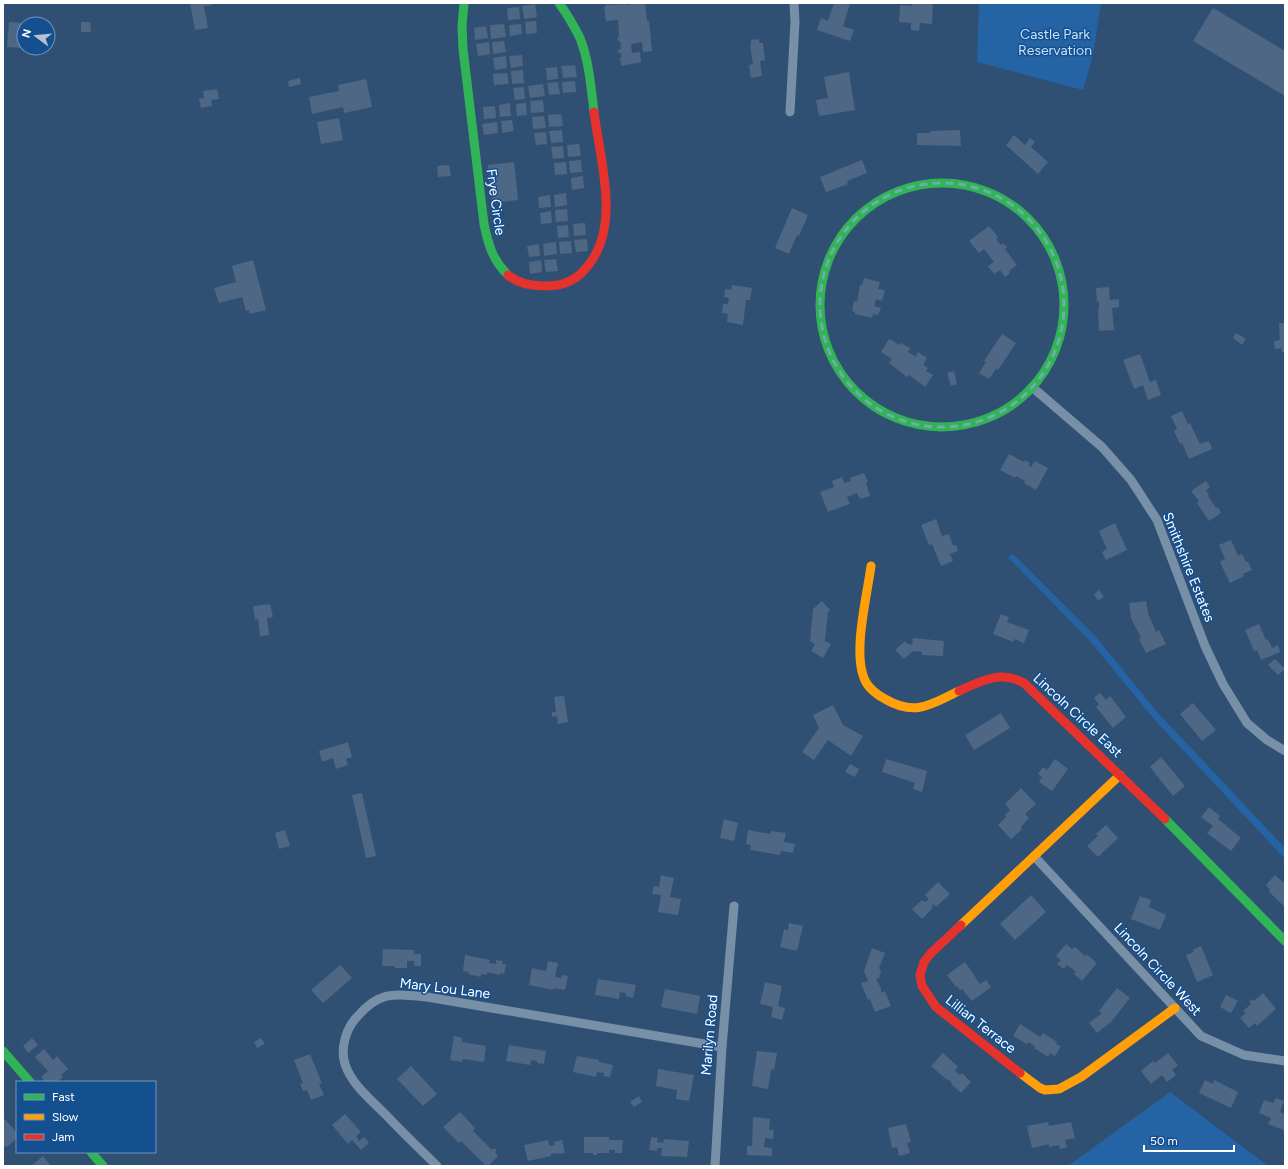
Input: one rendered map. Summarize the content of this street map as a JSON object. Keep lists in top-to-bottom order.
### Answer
{
  "streets": {
    "street": [
      "Frye Circle",
      "Smithshire Estates",
      "Lincoln Circle East",
      "Lincoln Circle West",
      "Mary Lou Lane",
      "Lillian Terrace",
      "Marilyn Road"
    ]
  },
  "crossings": [
    ["Lincoln Circle East", "Lillian Terrace"],
    ["Lincoln Circle West", "Lillian Terrace"],
    ["Mary Lou Lane", "Marilyn Road"]
  ],
  "parks": ["Castle Park Reservation"],
  "legend": ["Fast", "Slow", "Jam"],
  "scale_bar": "50 m",
  "north": "left"
}
